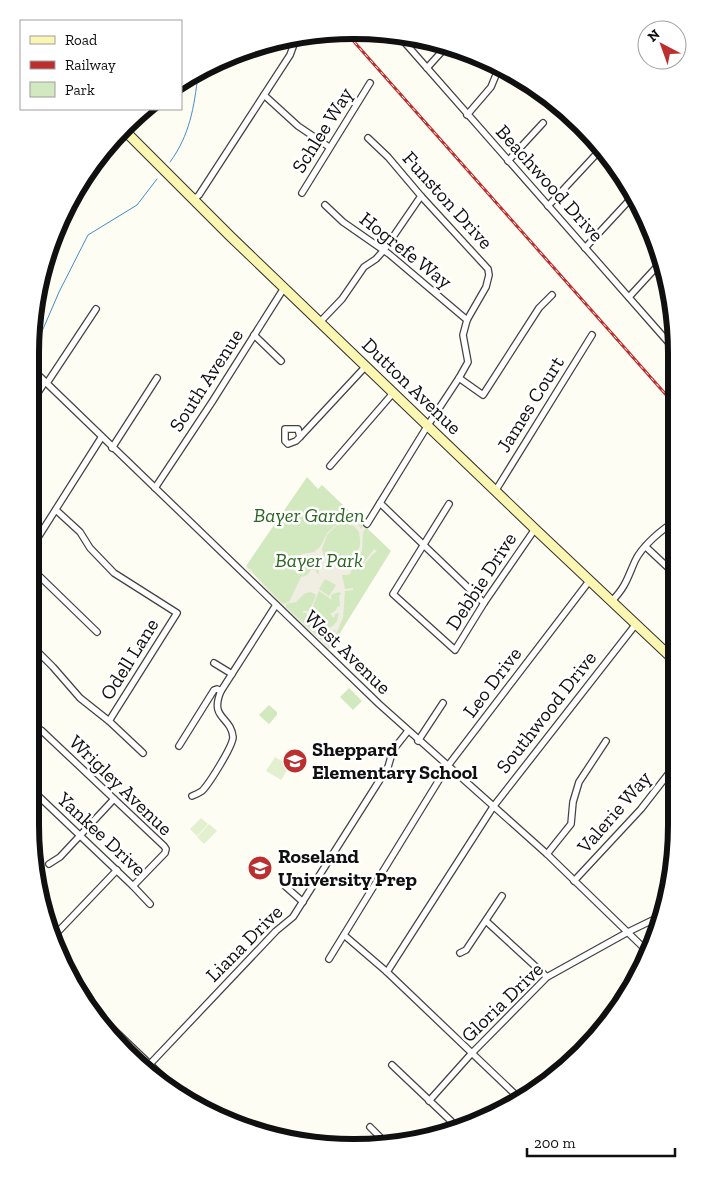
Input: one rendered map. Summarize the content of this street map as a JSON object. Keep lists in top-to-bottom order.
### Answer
{
  "streets": {
    "main road": ["Dutton Avenue"],
    "street": [
      "Schlee Way",
      "Beachwood Drive",
      "Funston Drive",
      "Hogrefe Way",
      "South Avenue",
      "James Court",
      "Debbie Drive",
      "West Avenue",
      "Odell Lane",
      "Leo Drive",
      "Southwood Drive",
      "Wrigley Avenue",
      "Valerie Way",
      "Yankee Drive",
      "Liana Drive",
      "Gloria Drive"
    ]
  },
  "crossings": [
    ["Funston Drive", "Hogrefe Way"],
    ["Funston Drive", "Dutton Avenue"],
    ["South Avenue", "Dutton Avenue"],
    ["South Avenue", "West Avenue"],
    ["Dutton Avenue", "James Court"],
    ["Dutton Avenue", "Debbie Drive"],
    ["Dutton Avenue", "Leo Drive"],
    ["Dutton Avenue", "Southwood Drive"],
    ["West Avenue", "Leo Drive"],
    ["West Avenue", "Southwood Drive"],
    ["West Avenue", "Valerie Way"],
    ["West Avenue", "Liana Drive"],
    ["West Avenue", "Gloria Drive"],
    ["Wrigley Avenue", "Yankee Drive"]
  ],
  "parks": ["Bayer Garden", "Bayer Park"],
  "places": {
    "school or university": ["Sheppard Elementary School", "Roseland University Prep"]
  },
  "legend": ["Road", "Railway", "Park"],
  "scale_bar": "200 m",
  "north": "top left"
}
